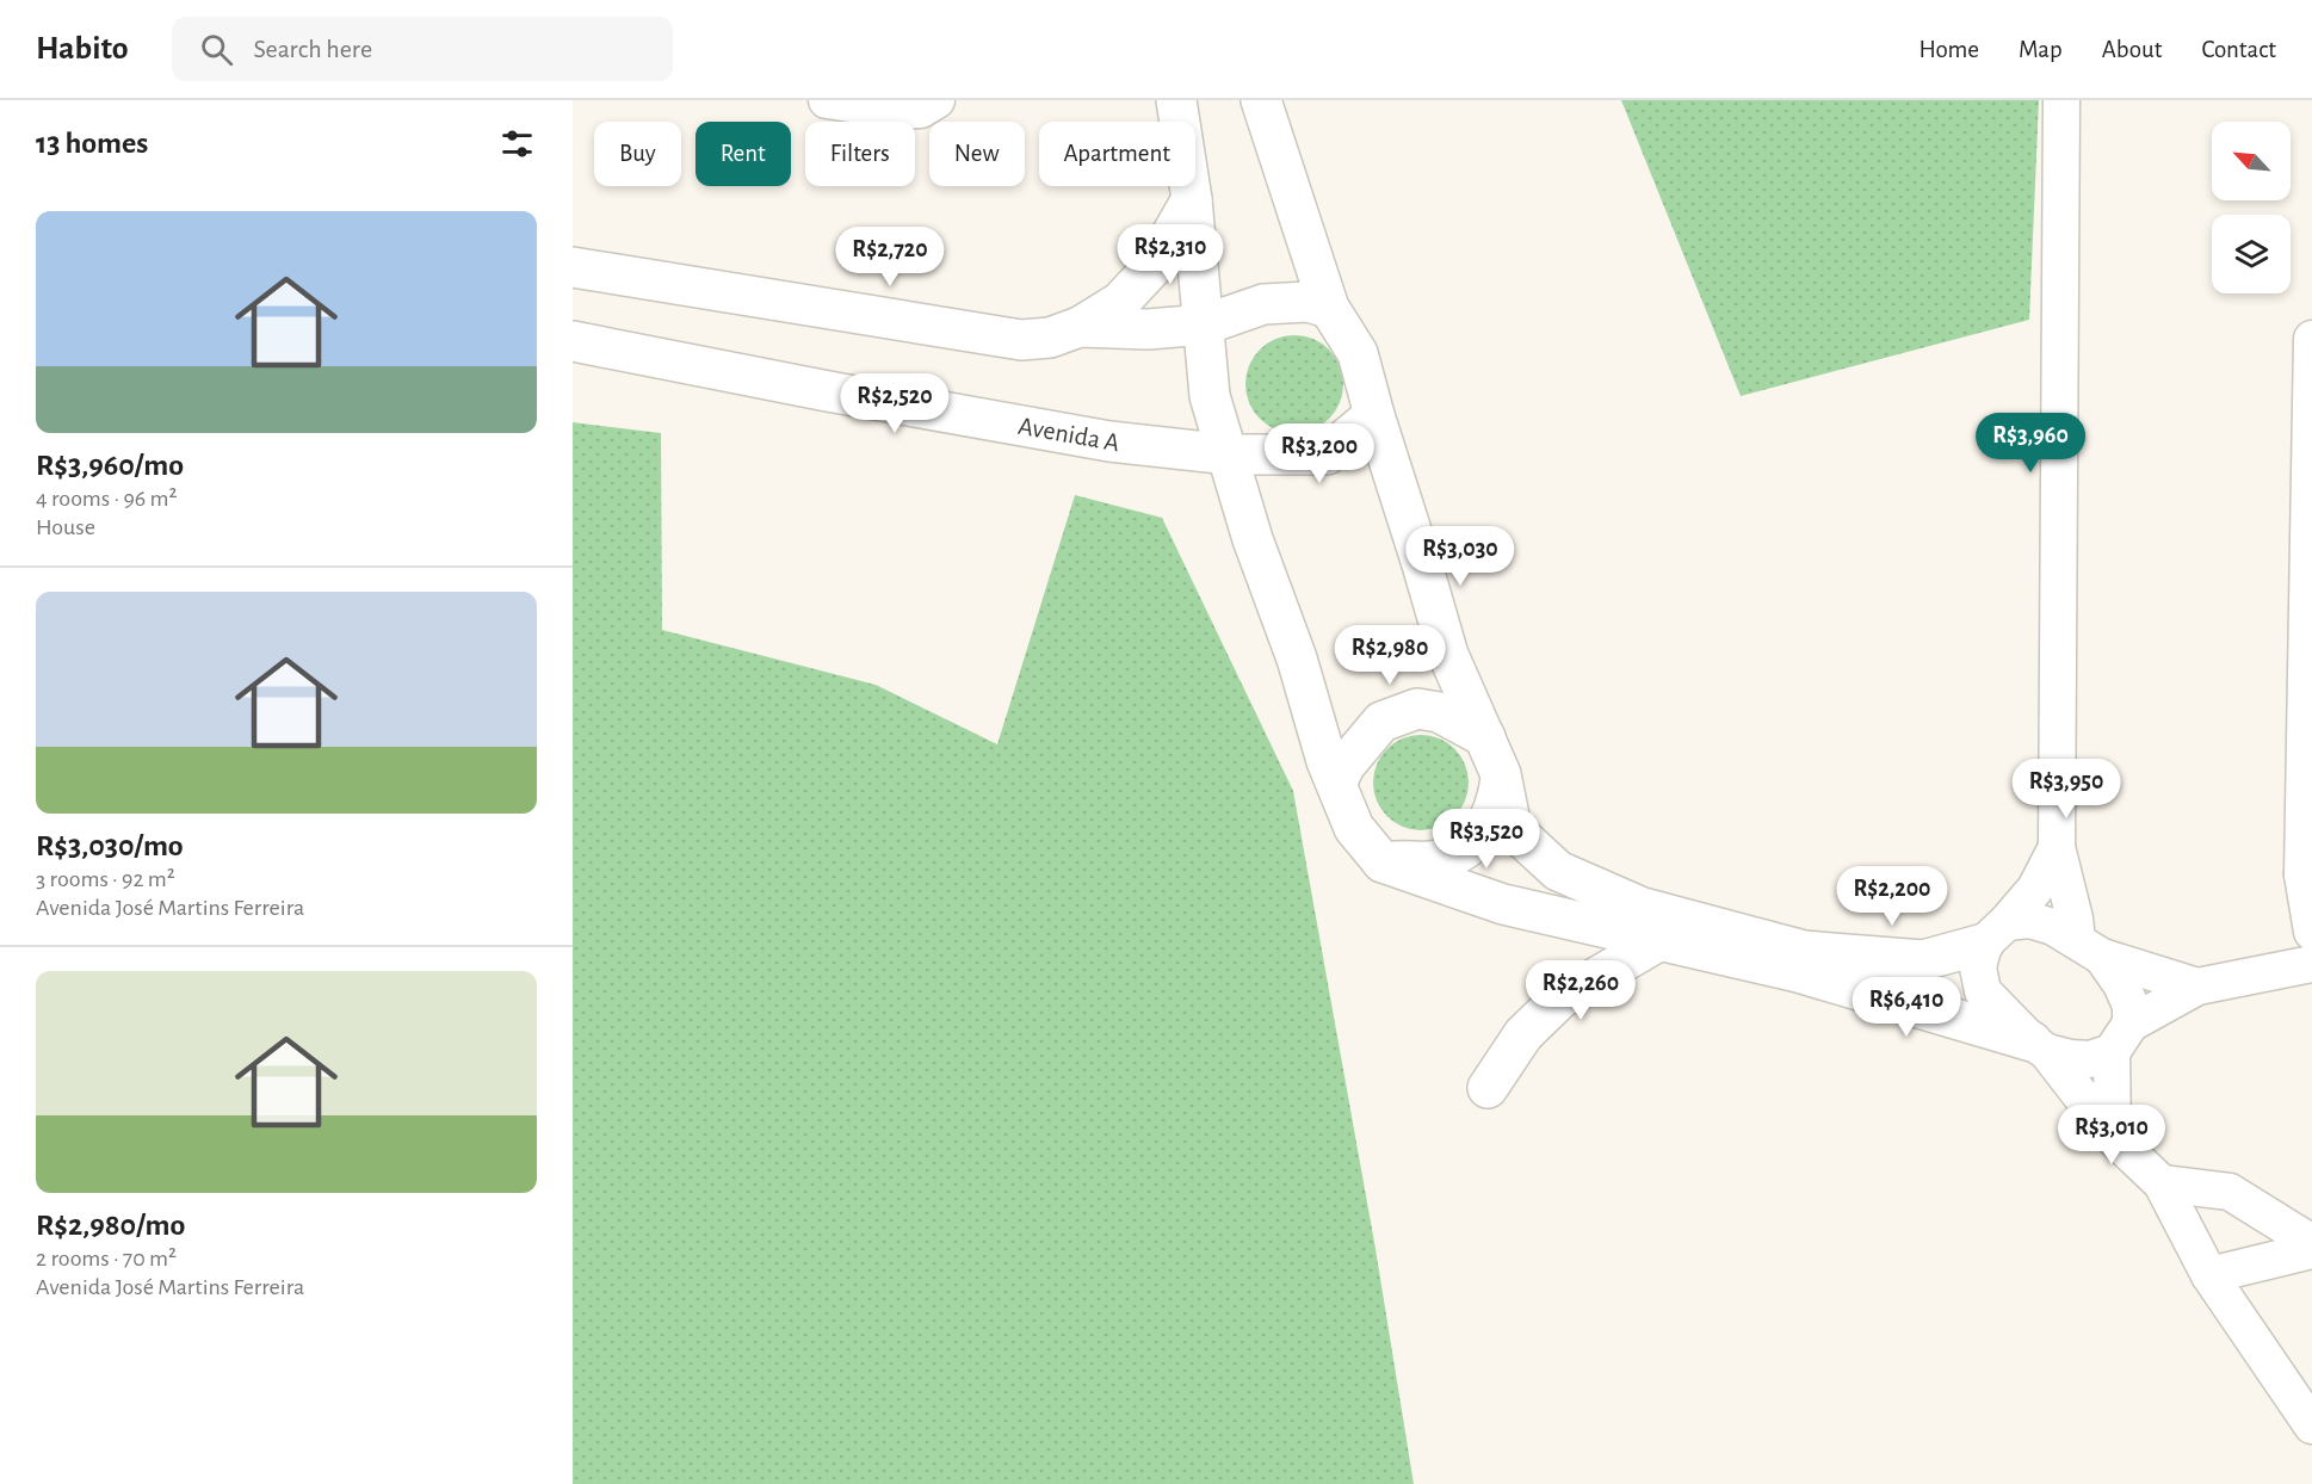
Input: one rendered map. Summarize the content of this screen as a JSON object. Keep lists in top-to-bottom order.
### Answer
{
  "streets": {
    "street": ["Avenida A"]
  },
  "north": "top left",
  "page": {
    "header": "Habito",
    "search": "Search here",
    "nav": [
      "Home",
      "Map",
      "About",
      "Contact"
    ],
    "heading": "13 homes",
    "chip": [
      "Buy",
      "Rent",
      "Filters",
      "New",
      "Apartment"
    ],
    "list": [
      {
        "name": "R$3,960/mo",
        "note": "4 rooms · 96 m² · House"
      },
      {
        "name": "R$3,030/mo",
        "note": "3 rooms · 92 m² · Avenida José Martins Ferreira"
      },
      {
        "name": "R$2,980/mo",
        "note": "2 rooms · 70 m² · Avenida José Martins Ferreira"
      }
    ],
    "price": [
      "R$2,310",
      "R$2,720",
      "R$2,520",
      "R$3,960",
      "R$3,200",
      "R$3,030",
      "R$2,980",
      "R$3,950",
      "R$3,520",
      "R$2,200",
      "R$2,260",
      "R$6,410",
      "R$3,010"
    ]
  }
}
